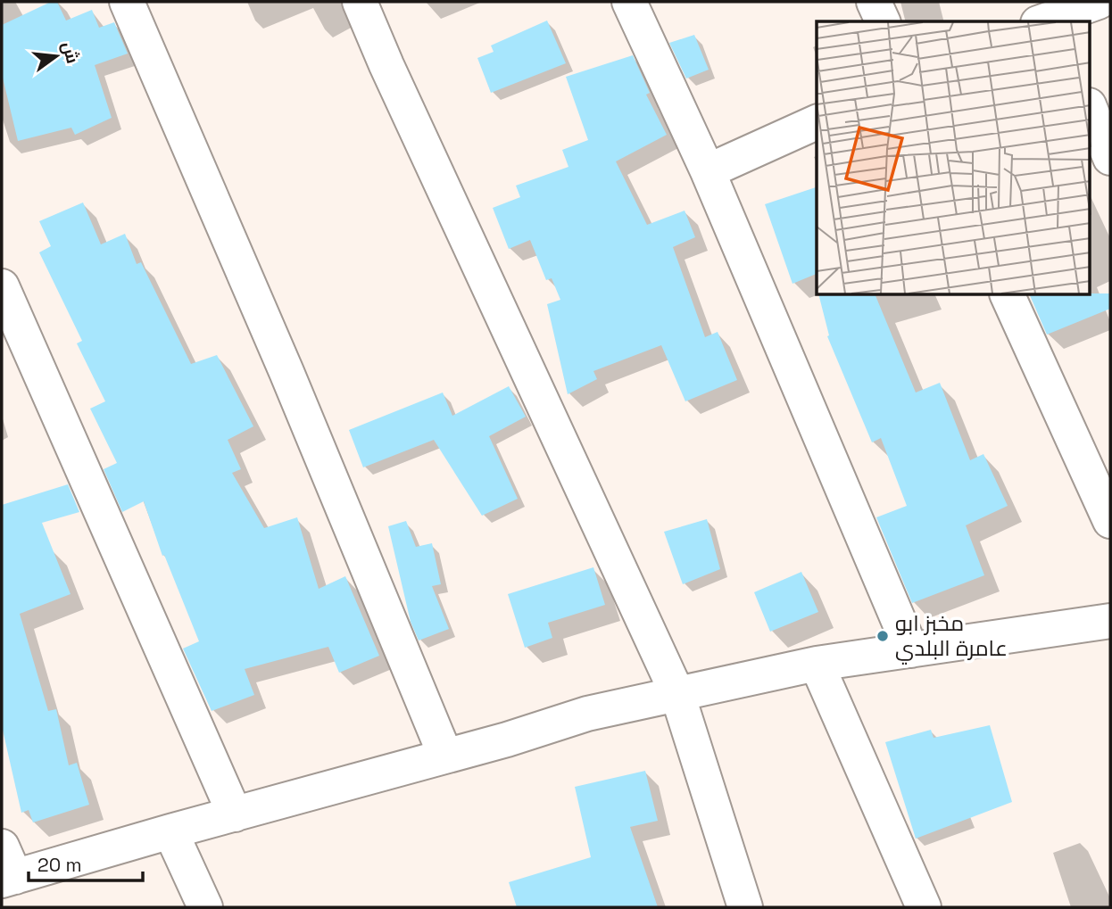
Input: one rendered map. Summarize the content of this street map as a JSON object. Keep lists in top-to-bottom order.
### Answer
{
  "places": ["مخبز ابو عامرة البلدي"],
  "scale_bar": "20 m",
  "north": "right"
}
